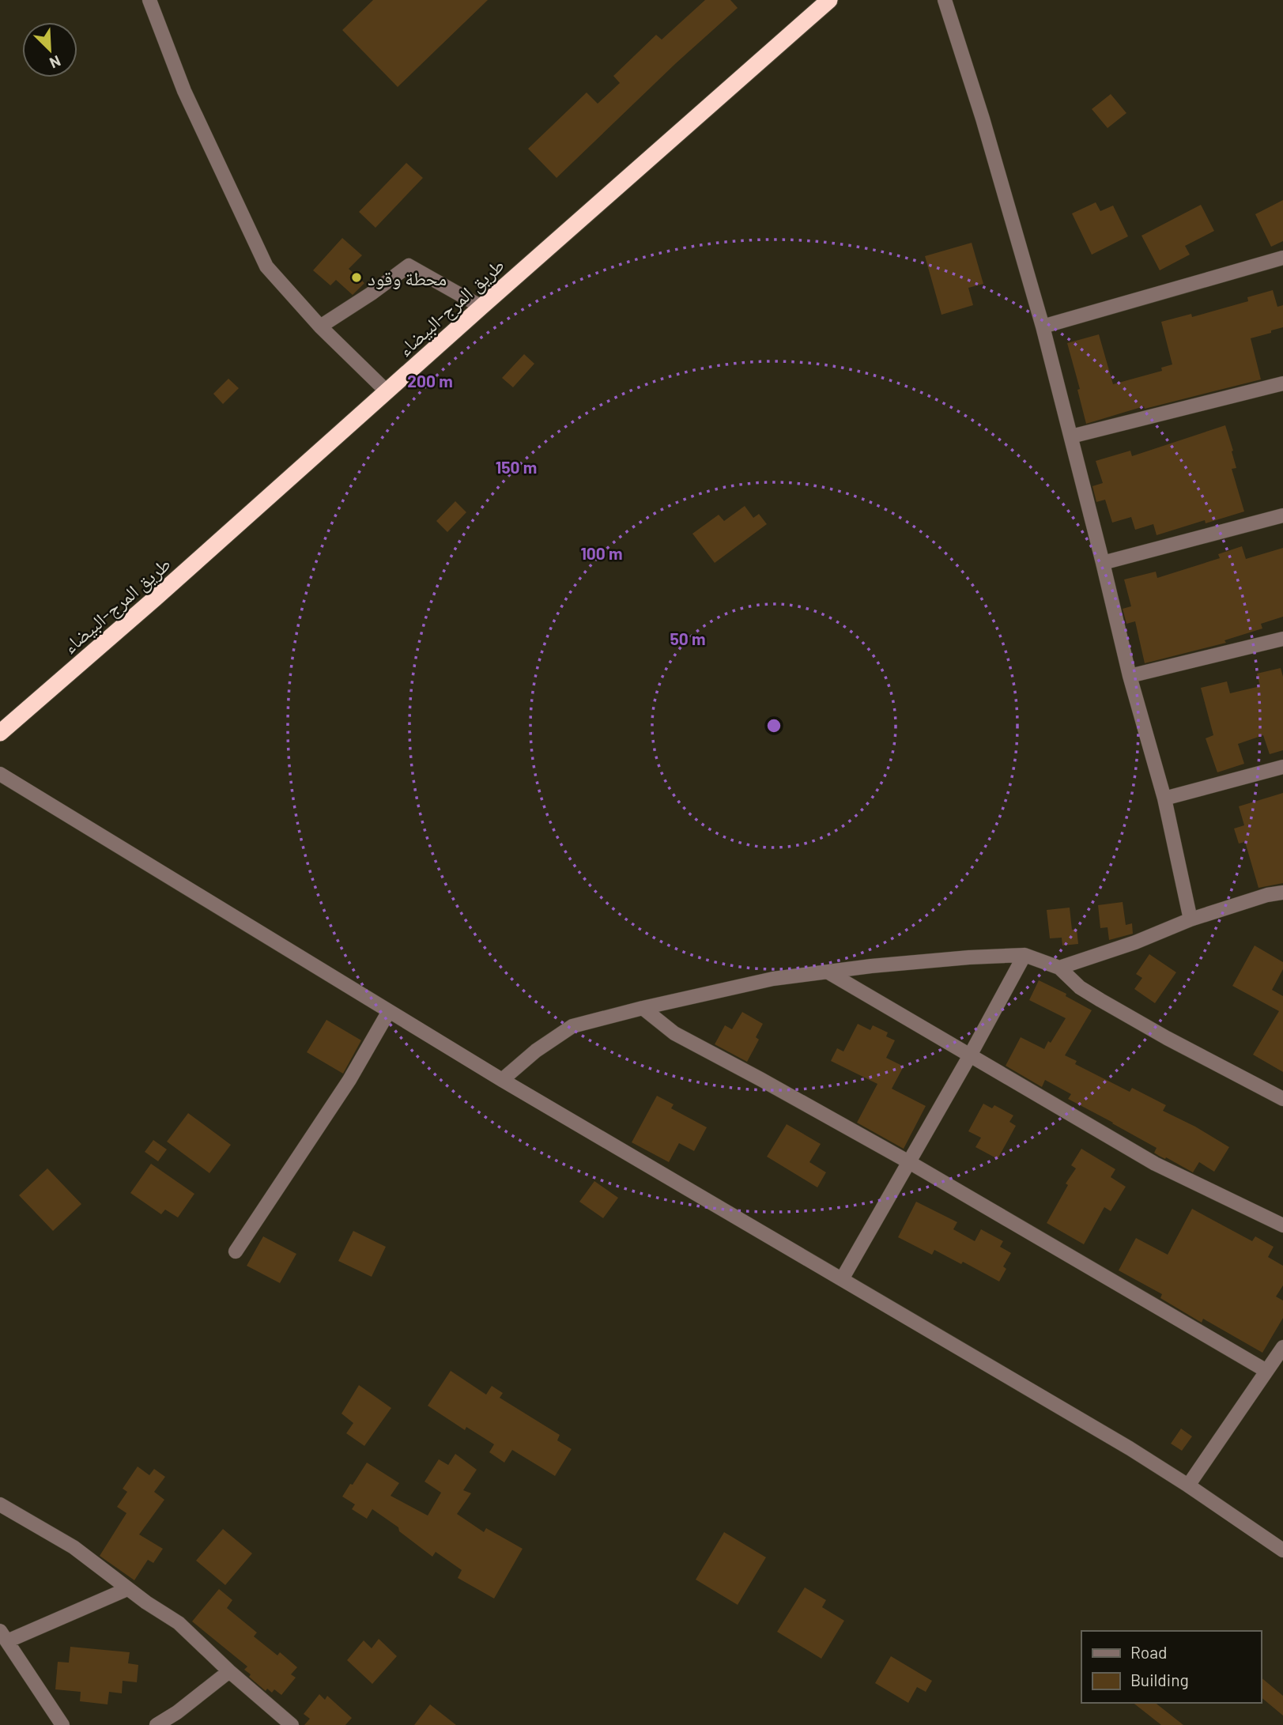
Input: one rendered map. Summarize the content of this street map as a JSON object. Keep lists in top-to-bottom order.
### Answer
{
  "streets": {
    "highway": ["طريق المرج-البيضاء"]
  },
  "places": ["محطة وقود"],
  "legend": ["Road", "Building"],
  "north": "bottom right",
  "rings": [
    "200 m",
    "150 m",
    "100 m",
    "50 m"
  ]
}
